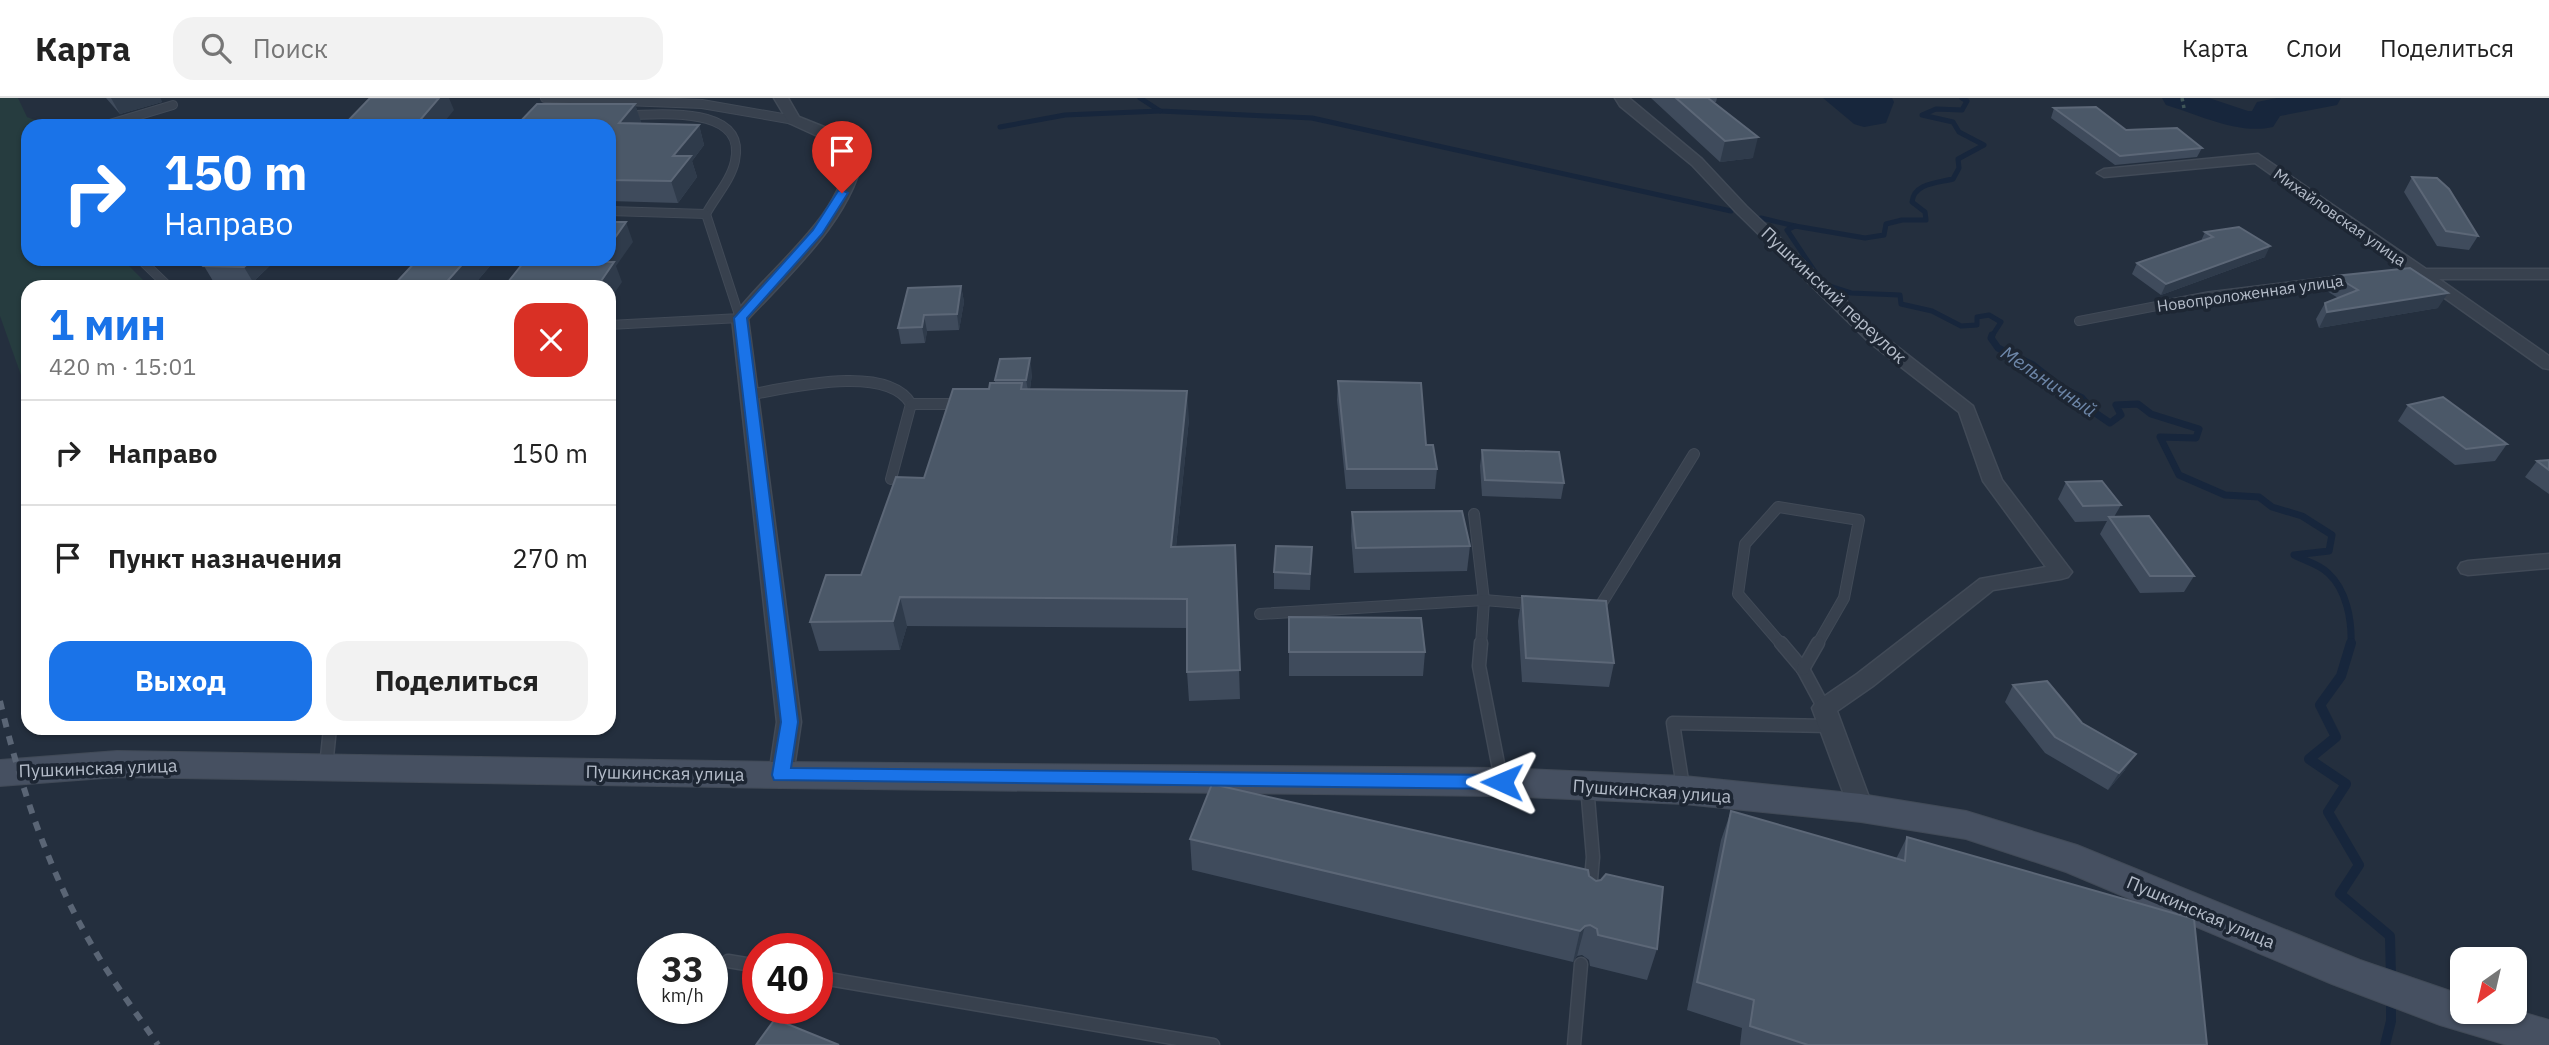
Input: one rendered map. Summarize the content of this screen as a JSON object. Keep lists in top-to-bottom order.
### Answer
{
  "streets": {
    "street": ["Михайловская улица", "Пушкинский переулок", "Пушкинская улица"],
    "lane": ["Новопроложенная улица"]
  },
  "water": ["Мельничный"],
  "north": "bottom left",
  "page": {
    "header": "Карта",
    "search": "Поиск",
    "nav": ["Карта", "Слои", "Поделиться"],
    "turn": ["150 m", "Направо"],
    "heading": ["1 мин", "420 m · 15:01"],
    "list": [
      {
        "name": "Направо",
        "value": "150 m"
      },
      {
        "name": "Пункт назначения",
        "value": "270 m"
      }
    ],
    "buttons": ["Выход", "Поделиться"],
    "speed": "33 km/h",
    "limit": "40"
  }
}
